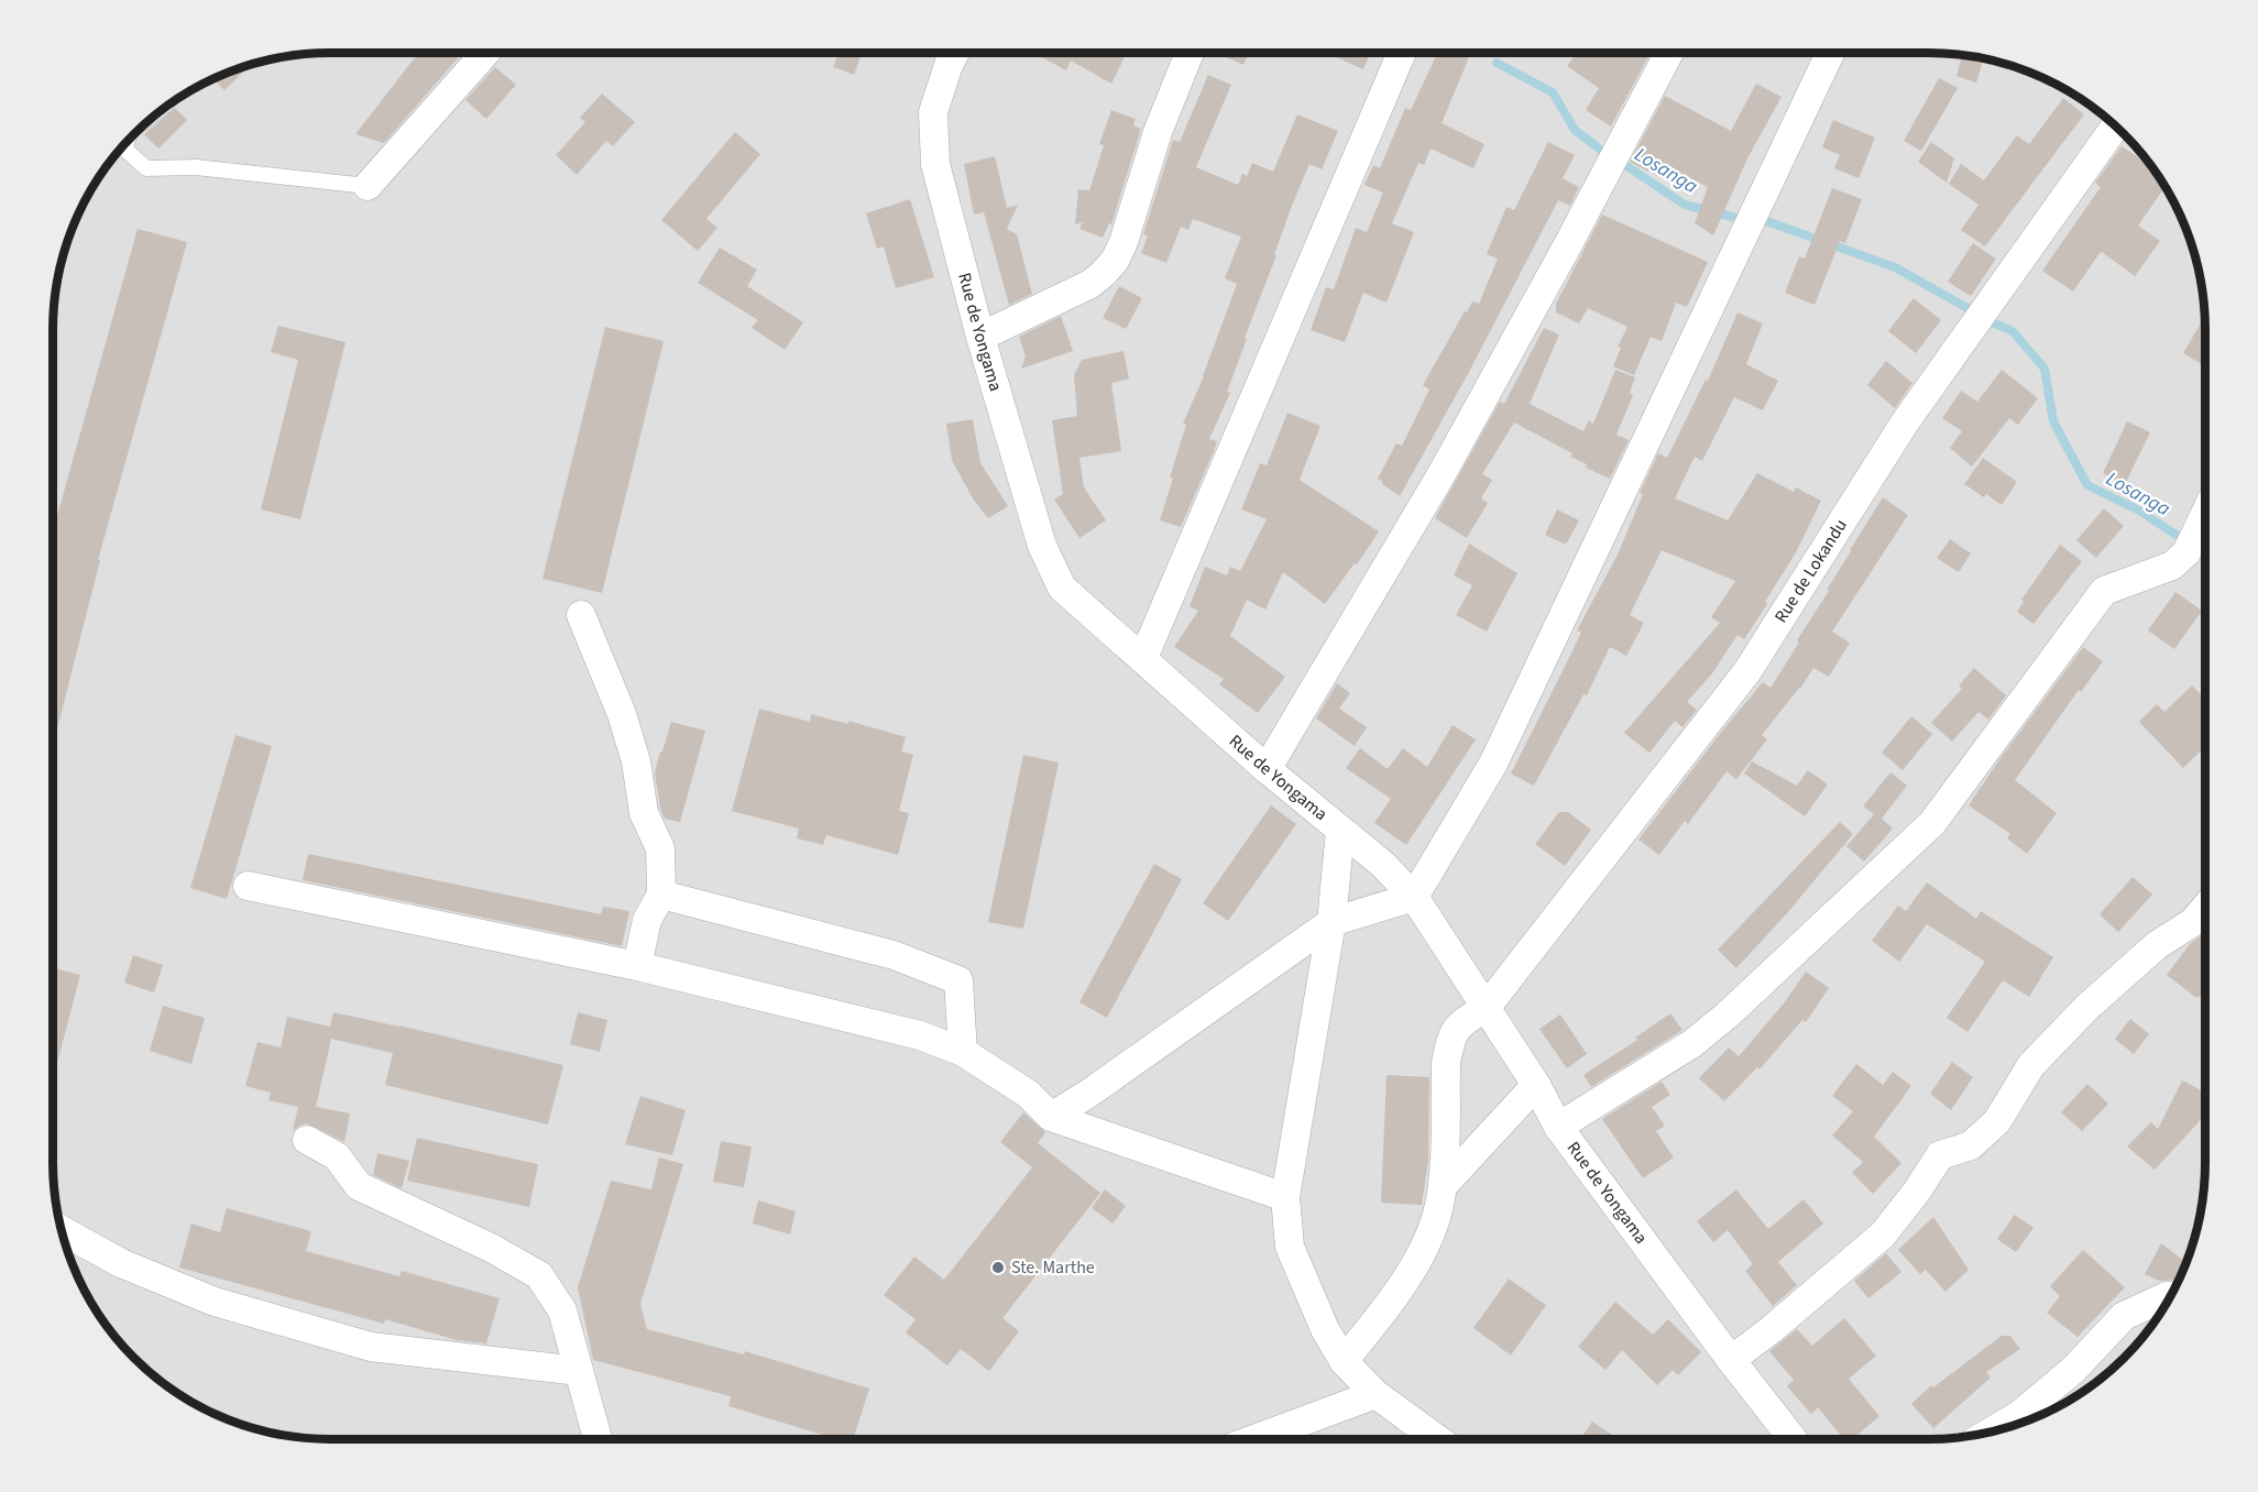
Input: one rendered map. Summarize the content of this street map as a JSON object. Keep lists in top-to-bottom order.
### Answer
{
  "streets": {
    "street": ["Rue de Yongama", "Rue de Lokandu"]
  },
  "crossings": [
    ["Rue de Yongama", "Rue de Lokandu"]
  ],
  "water": ["Losanga"],
  "places": ["Ste. Marthe"]
}
